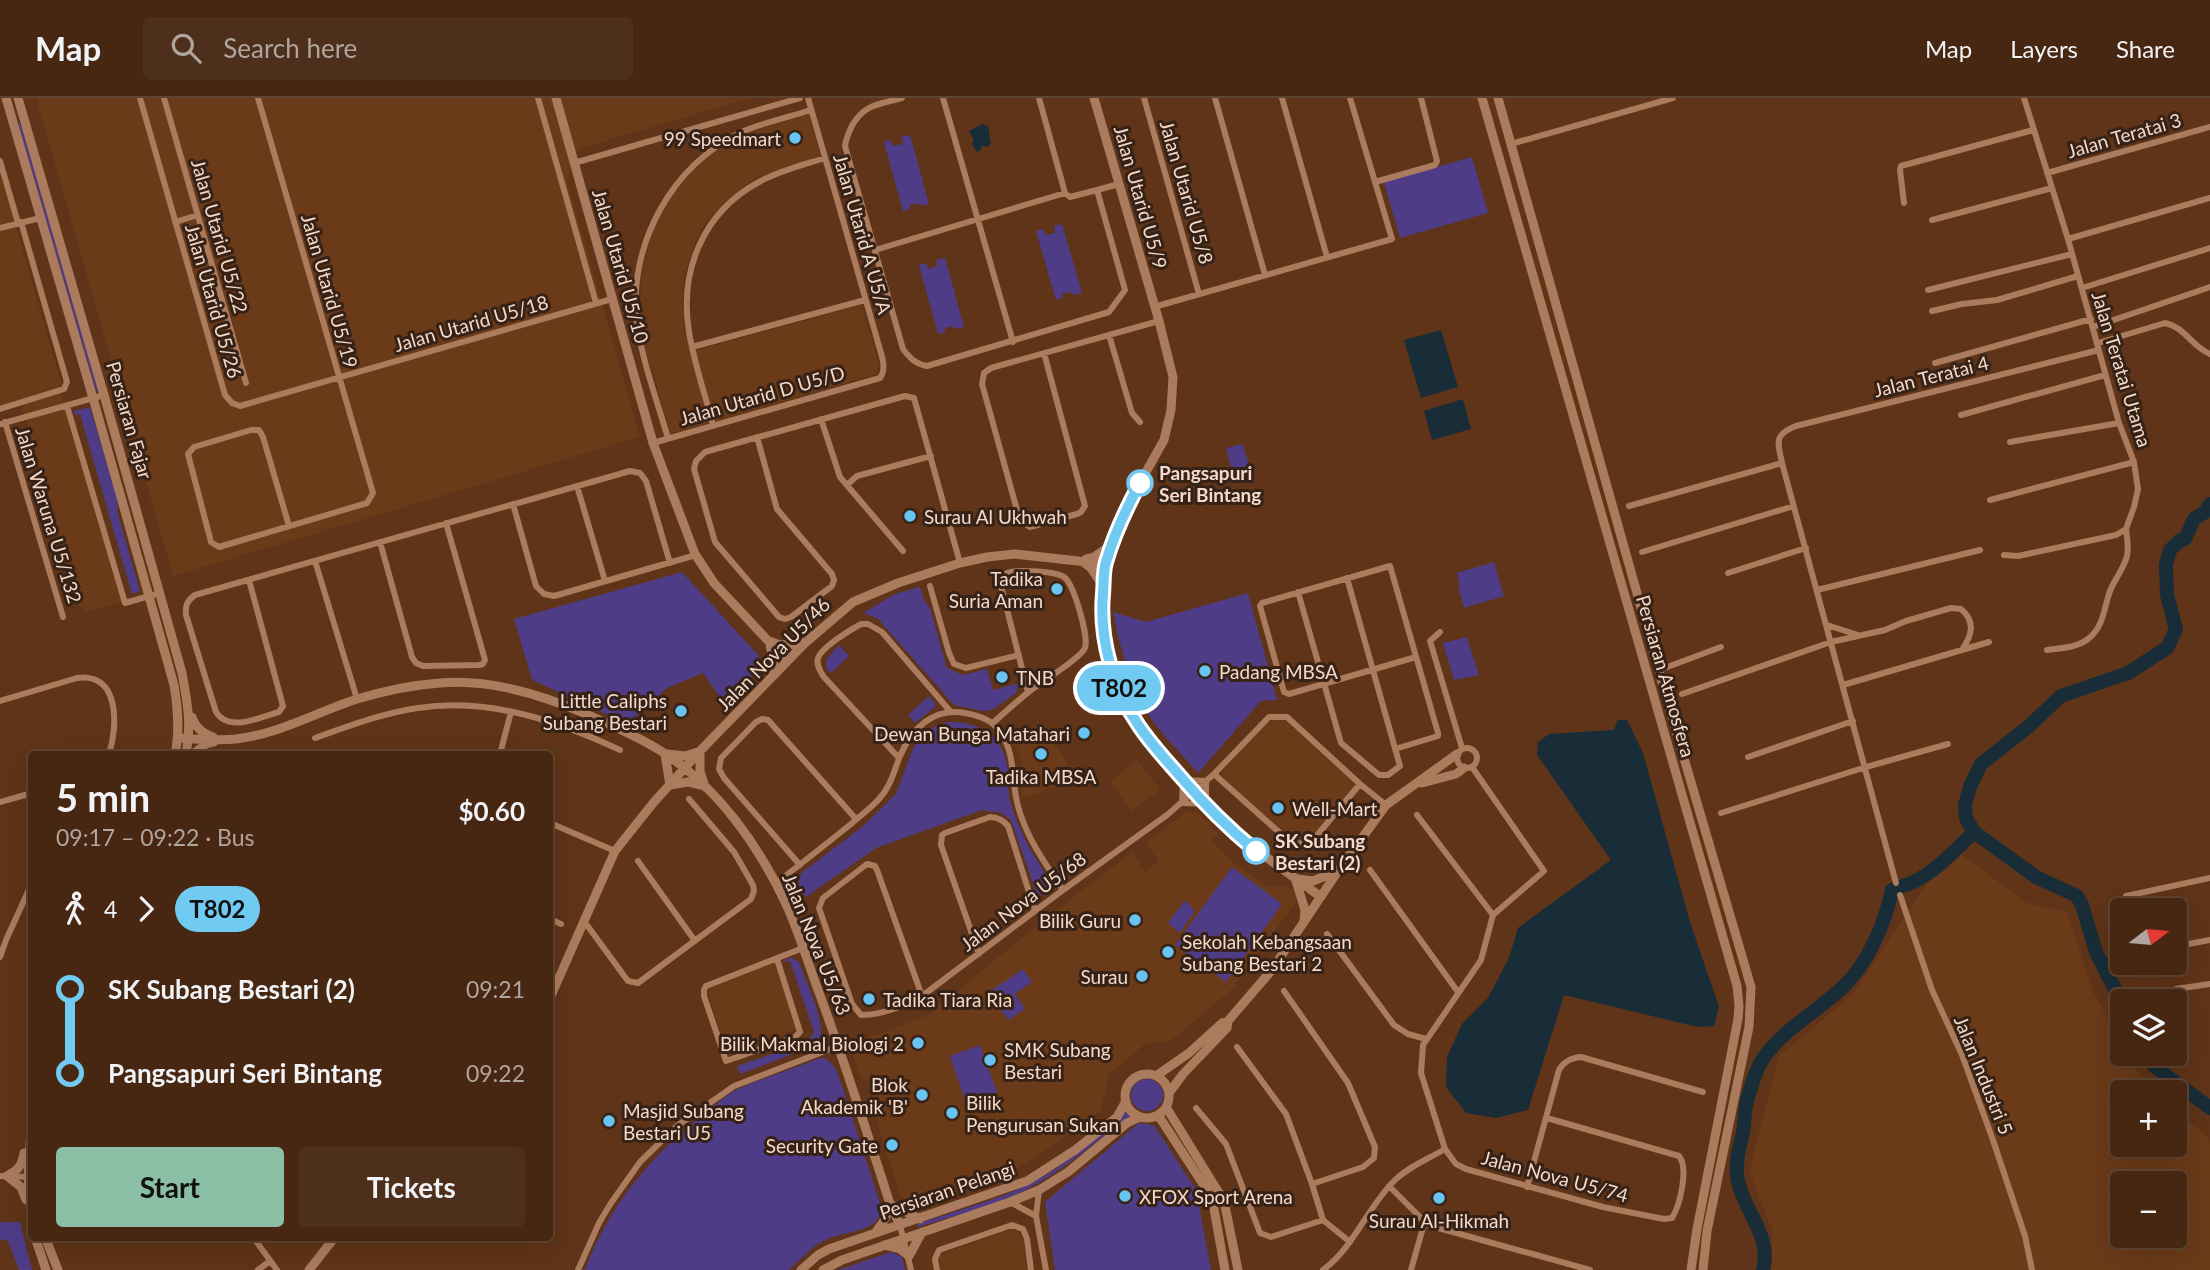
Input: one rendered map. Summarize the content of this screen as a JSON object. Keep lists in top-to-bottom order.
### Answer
{
  "streets": {
    "street": [
      "Jalan Teratai 3",
      "Jalan Utarid U5/8",
      "Jalan Utarid U5/9",
      "Jalan Utarid A U5/A",
      "Jalan Utarid U5/22",
      "Jalan Utarid U5/10",
      "Jalan Utarid U5/19",
      "Jalan Utarid U5/26",
      "Jalan Utarid U5/18",
      "Jalan Teratai Utama",
      "Jalan Teratai 4",
      "Jalan Utarid D U5/D",
      "Persiaran Fajar",
      "Jalan Waruna U5/132",
      "Jalan Nova U5/46",
      "Persiaran Atmosfera",
      "Jalan Nova U5/68",
      "Jalan Nova U5/63",
      "Jalan Industri 5",
      "Jalan Nova U5/74",
      "Persiaran Pelangi"
    ]
  },
  "crossings": [
    ["Jalan Teratai 3", "Jalan Teratai Utama"],
    ["Jalan Utarid U5/9", "Jalan Nova U5/46"],
    ["Jalan Utarid U5/9", "Jalan Nova U5/68"],
    ["Jalan Utarid A U5/A", "Jalan Utarid D U5/D"],
    ["Jalan Utarid U5/10", "Jalan Utarid U5/18"],
    ["Jalan Utarid U5/10", "Jalan Utarid D U5/D"],
    ["Jalan Utarid U5/10", "Jalan Nova U5/46"],
    ["Jalan Utarid U5/19", "Jalan Utarid U5/26"],
    ["Jalan Utarid U5/19", "Jalan Utarid U5/18"],
    ["Jalan Utarid U5/26", "Jalan Utarid U5/18"],
    ["Jalan Teratai Utama", "Jalan Teratai 4"],
    ["Persiaran Fajar", "Jalan Nova U5/63"],
    ["Jalan Nova U5/46", "Jalan Nova U5/63"],
    ["Jalan Nova U5/63", "Persiaran Pelangi"]
  ],
  "places": [
    "99 Speedmart",
    "Pangsapuri Seri Bintang",
    "Surau Al Ukhwah",
    "Tadika Suria Aman",
    "Padang MBSA",
    "TNB",
    "Little Caliphs Subang Bestari",
    "Dewan Bunga Matahari",
    "Tadika MBSA",
    "Well-Mart",
    "SK Subang Bestari (2)",
    "Bilik Guru",
    "Sekolah Kebangsaan Subang Bestari 2",
    "Surau",
    "Tadika Tiara Ria",
    "Bilik Makmal Biologi 2",
    "SMK Subang Bestari",
    "Blok Akademik 'B'",
    "Bilik Pengurusan Sukan",
    "Masjid Subang Bestari U5",
    "Security Gate",
    "XFOX Sport Arena",
    "Surau Al-Hikmah"
  ],
  "lines": ["bus line T802"],
  "north": "right",
  "page": {
    "header": "Map",
    "search": "Search here",
    "nav": ["Map", "Layers", "Share"],
    "on_map": "T802",
    "heading": ["5 min", "09:17 – 09:22 · Bus", "$0.60"],
    "legs": ["4", "T802"],
    "map_buttons": ["+", "−"],
    "list": [
      {
        "name": "SK Subang Bestari (2)",
        "value": "09:21"
      },
      {
        "name": "Pangsapuri Seri Bintang",
        "value": "09:22"
      }
    ],
    "buttons": ["Start", "Tickets"]
  }
}
